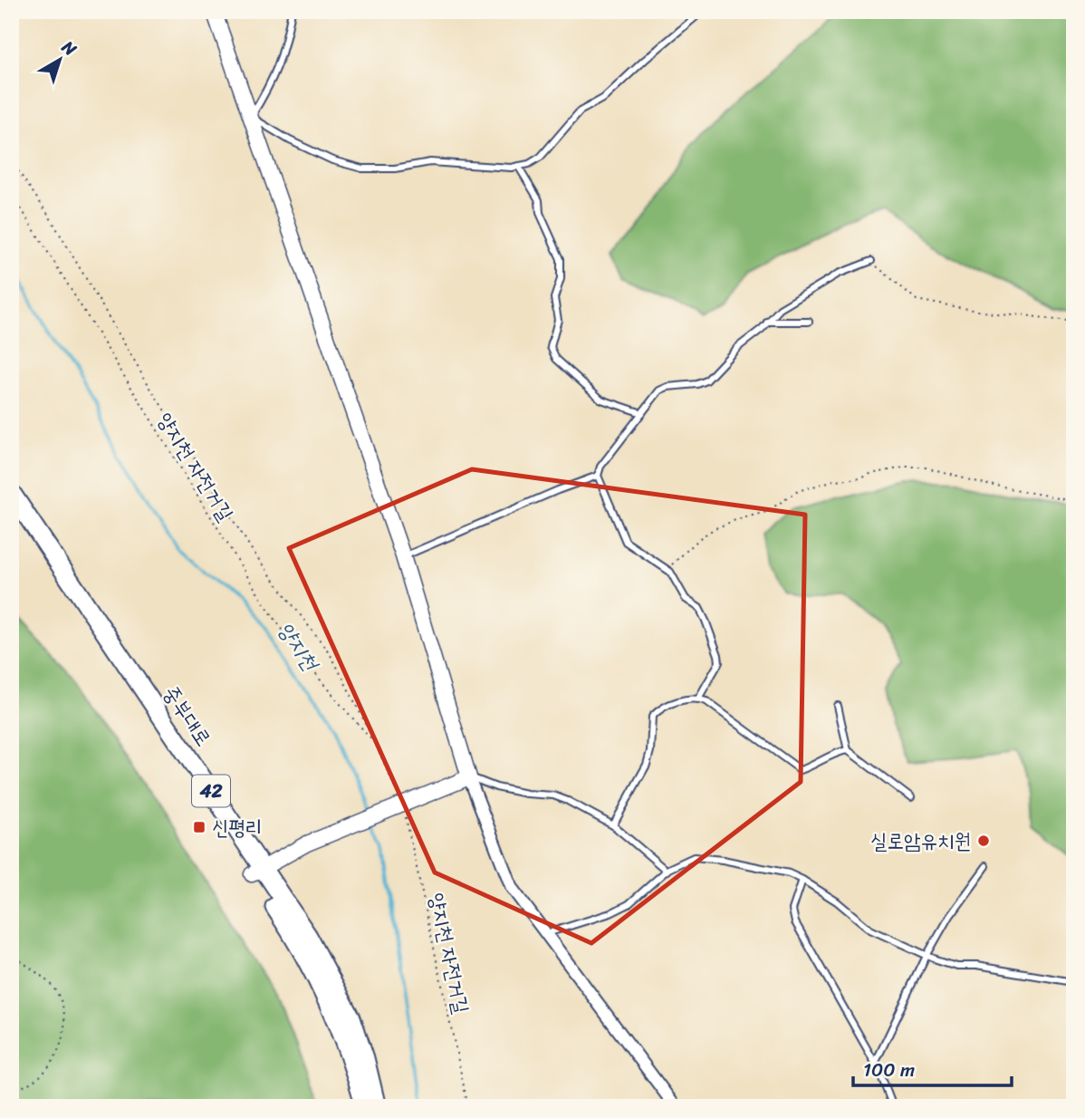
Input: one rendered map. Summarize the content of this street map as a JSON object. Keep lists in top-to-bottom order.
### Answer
{
  "streets": {
    "main road": ["중부대로", "42"],
    "path": ["양지천 자전거길"]
  },
  "water": ["양지천"],
  "places": {
    "transit": ["신평리"],
    "other": ["실로암유치원"]
  },
  "scale_bar": "100 m",
  "north": "top right"
}
